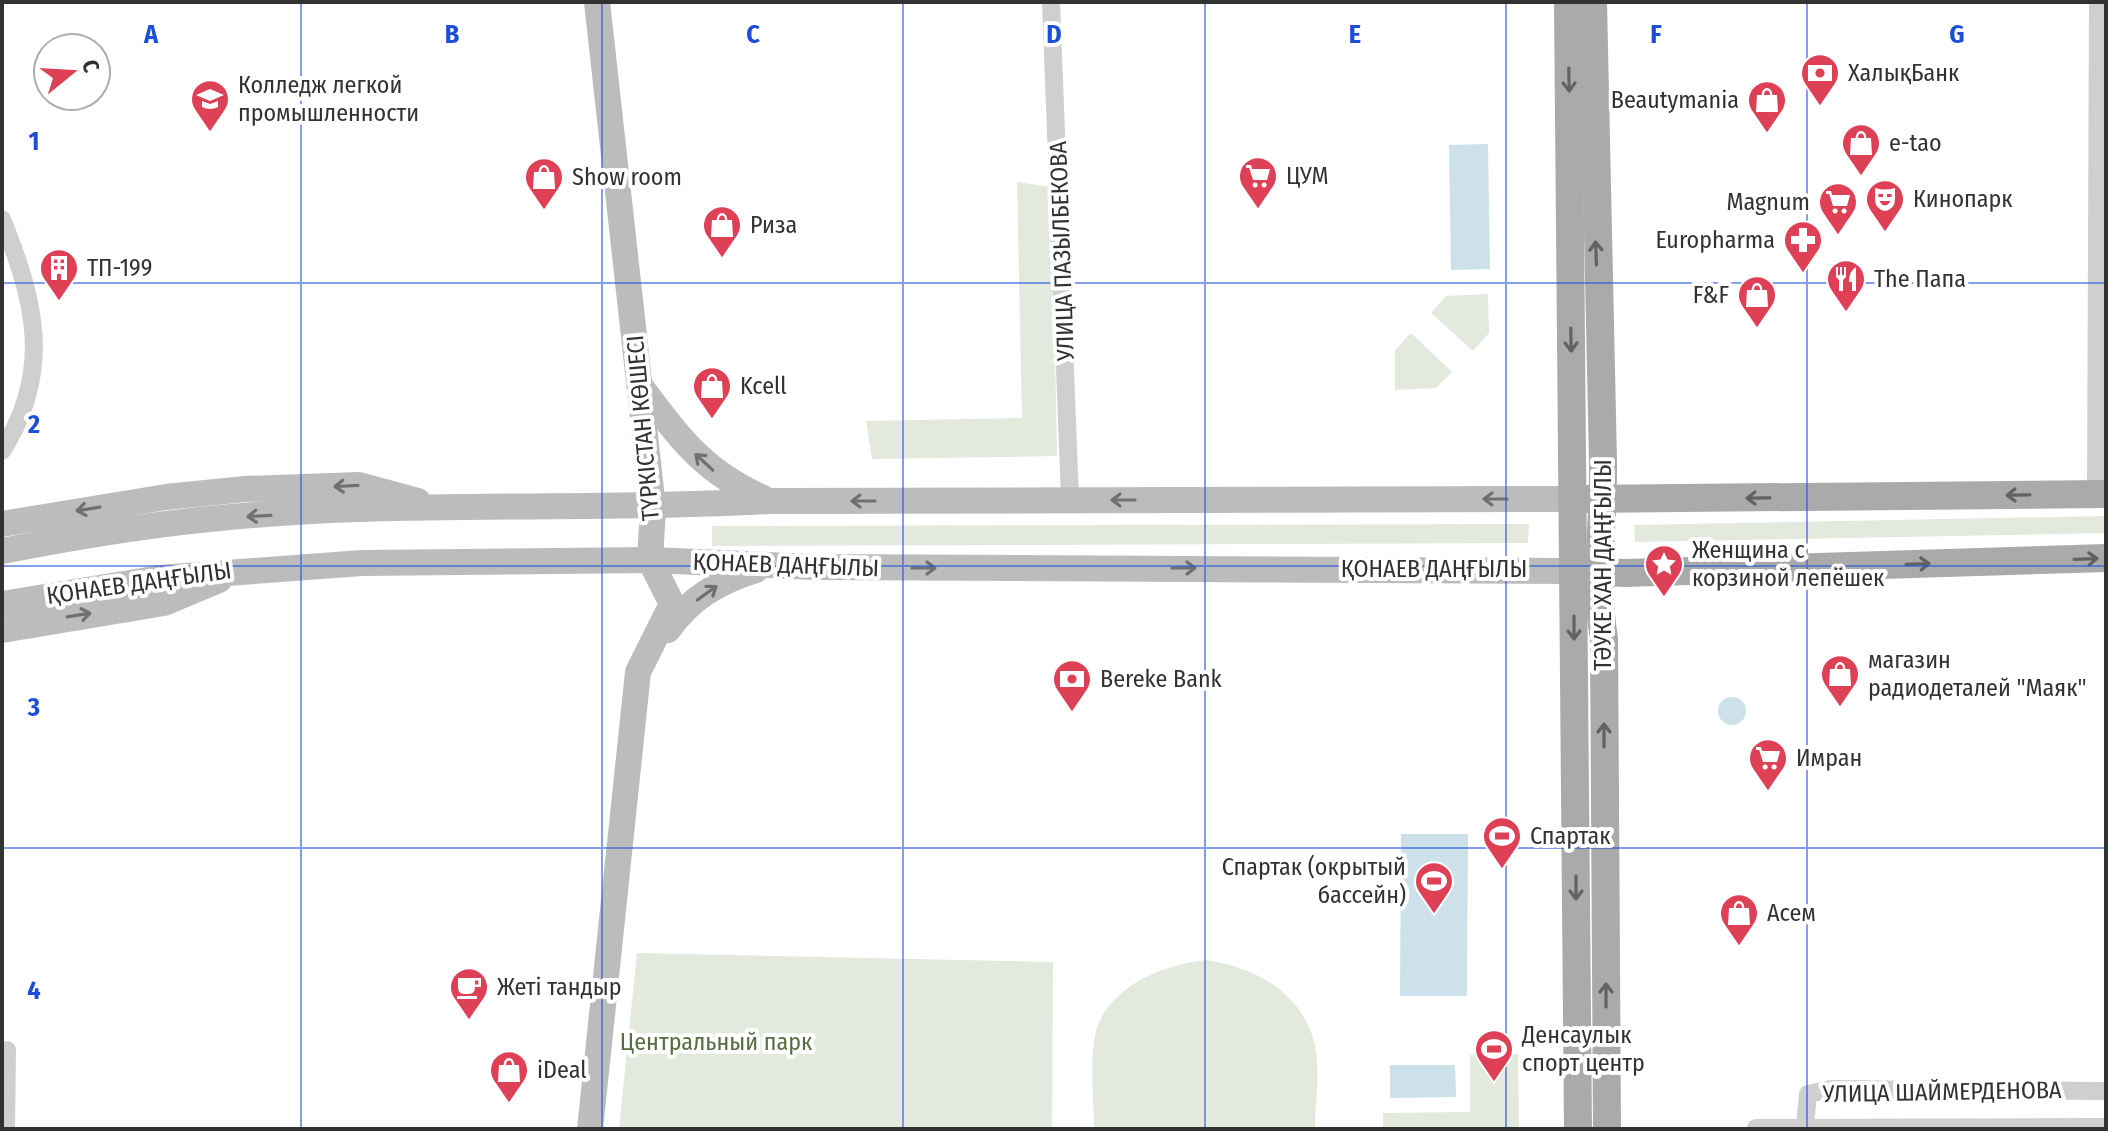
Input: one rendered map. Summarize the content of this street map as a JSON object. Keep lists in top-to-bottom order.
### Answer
{
  "streets": {
    "main road": ["ТҮРКІСТАН КӨШЕСІ", "ҚОНАЕВ ДАҢҒЫЛЫ", "ТӘУКЕ ХАН ДАҢҒЫЛЫ"],
    "street": ["УЛИЦА ПАЗЫЛБЕКОВА", "УЛИЦА ШАЙМЕРДЕНОВА"]
  },
  "crossings": [
    ["ТҮРКІСТАН КӨШЕСІ", "ҚОНАЕВ ДАҢҒЫЛЫ"],
    ["ҚОНАЕВ ДАҢҒЫЛЫ", "ТӘУКЕ ХАН ДАҢҒЫЛЫ"]
  ],
  "parks": ["Центральный парк"],
  "places": {
    "bank": ["ХалықБанк", "Bereke Bank"],
    "school or university": ["Колледж легкой промышленности"],
    "shop": [
      "Beautymania",
      "e-tao",
      "Show room",
      "Риза",
      "F&F",
      "Kcell",
      "магазин радиодеталей \"Маяк\"",
      "Асем",
      "iDeal"
    ],
    "supermarket": ["ЦУМ", "Magnum", "Имран"],
    "theatre": ["Кинопарк"],
    "pharmacy": ["Europharma"],
    "building": ["ТП-199"],
    "restaurant": ["The Папа"],
    "place": ["Женщина с корзиной лепёшек"],
    "sports": ["Спартак", "Спартак (окрытый бассейн)", "Денсаулык спорт центр"],
    "cafe": ["Жетi тандыр"]
  },
  "north": "right",
  "grid": {
    "columns": [
      "A",
      "B",
      "C",
      "D",
      "E",
      "F",
      "G"
    ],
    "rows": [
      "1",
      "2",
      "3",
      "4"
    ]
  }
}
